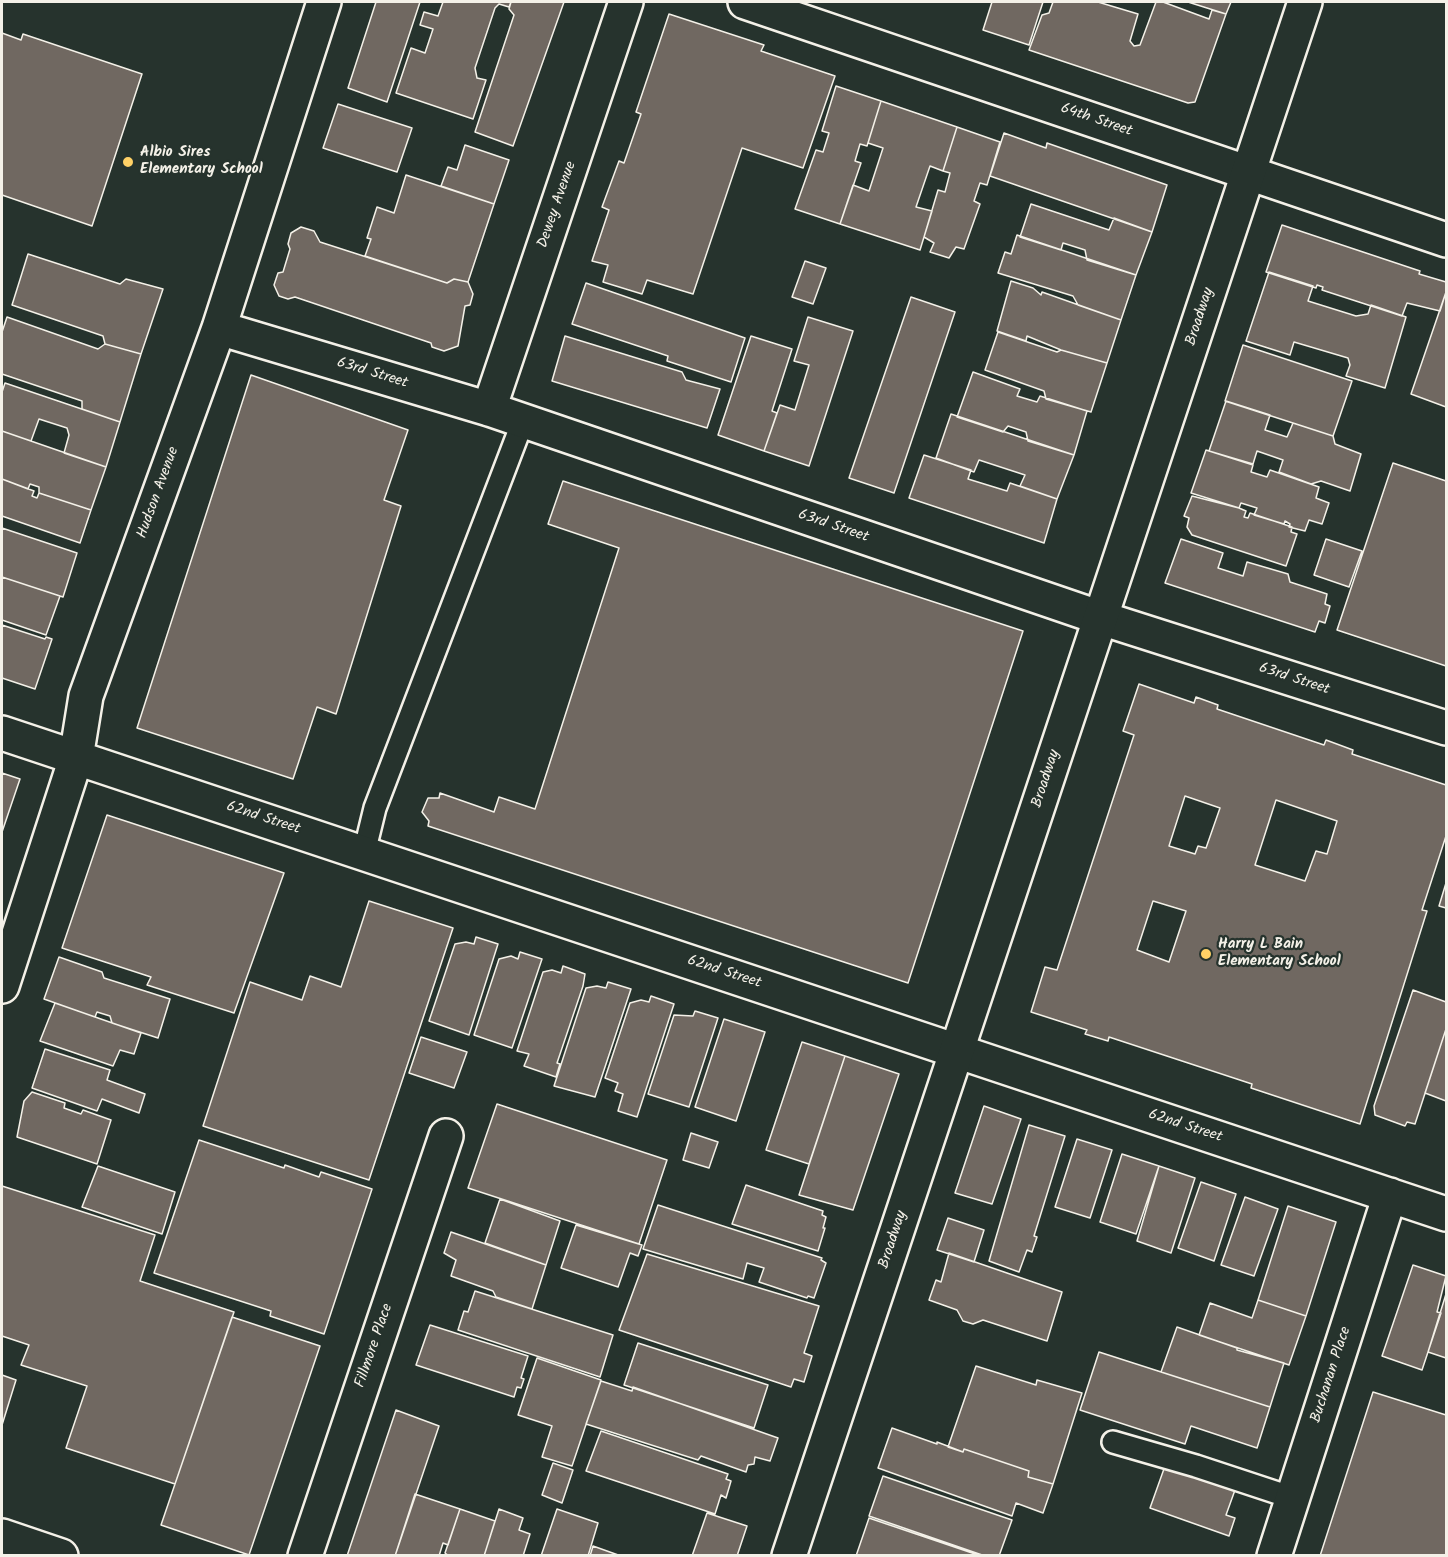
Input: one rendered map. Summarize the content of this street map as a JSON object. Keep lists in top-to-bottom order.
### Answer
{
  "streets": {
    "street": [
      "64th Street",
      "Dewey Avenue",
      "Broadway",
      "63rd Street",
      "Hudson Avenue",
      "62nd Street",
      "Fillmore Place",
      "Buchanan Place"
    ]
  },
  "crossings": [
    ["64th Street", "Broadway"],
    ["Dewey Avenue", "63rd Street"],
    ["Broadway", "63rd Street"],
    ["Broadway", "62nd Street"],
    ["63rd Street", "Hudson Avenue"],
    ["Hudson Avenue", "62nd Street"],
    ["62nd Street", "Buchanan Place"]
  ],
  "places": ["Albio Sires Elementary School", "Harry L Bain Elementary School"]
}
